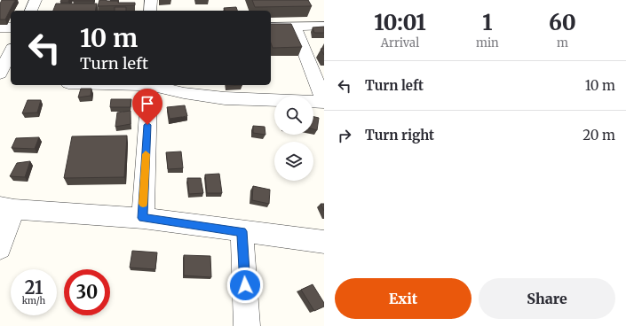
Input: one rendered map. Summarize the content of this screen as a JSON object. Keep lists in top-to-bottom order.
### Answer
{
  "page": {
    "eta": [
      "10:01",
      "Arrival",
      "1",
      "min",
      "60",
      "m"
    ],
    "turn": ["10 m", "Turn left"],
    "list": [
      {
        "name": "Turn left",
        "value": "10 m"
      },
      {
        "name": "Turn right",
        "value": "20 m"
      }
    ],
    "speed": "21 km/h",
    "limit": "30",
    "buttons": ["Exit", "Share"]
  }
}
